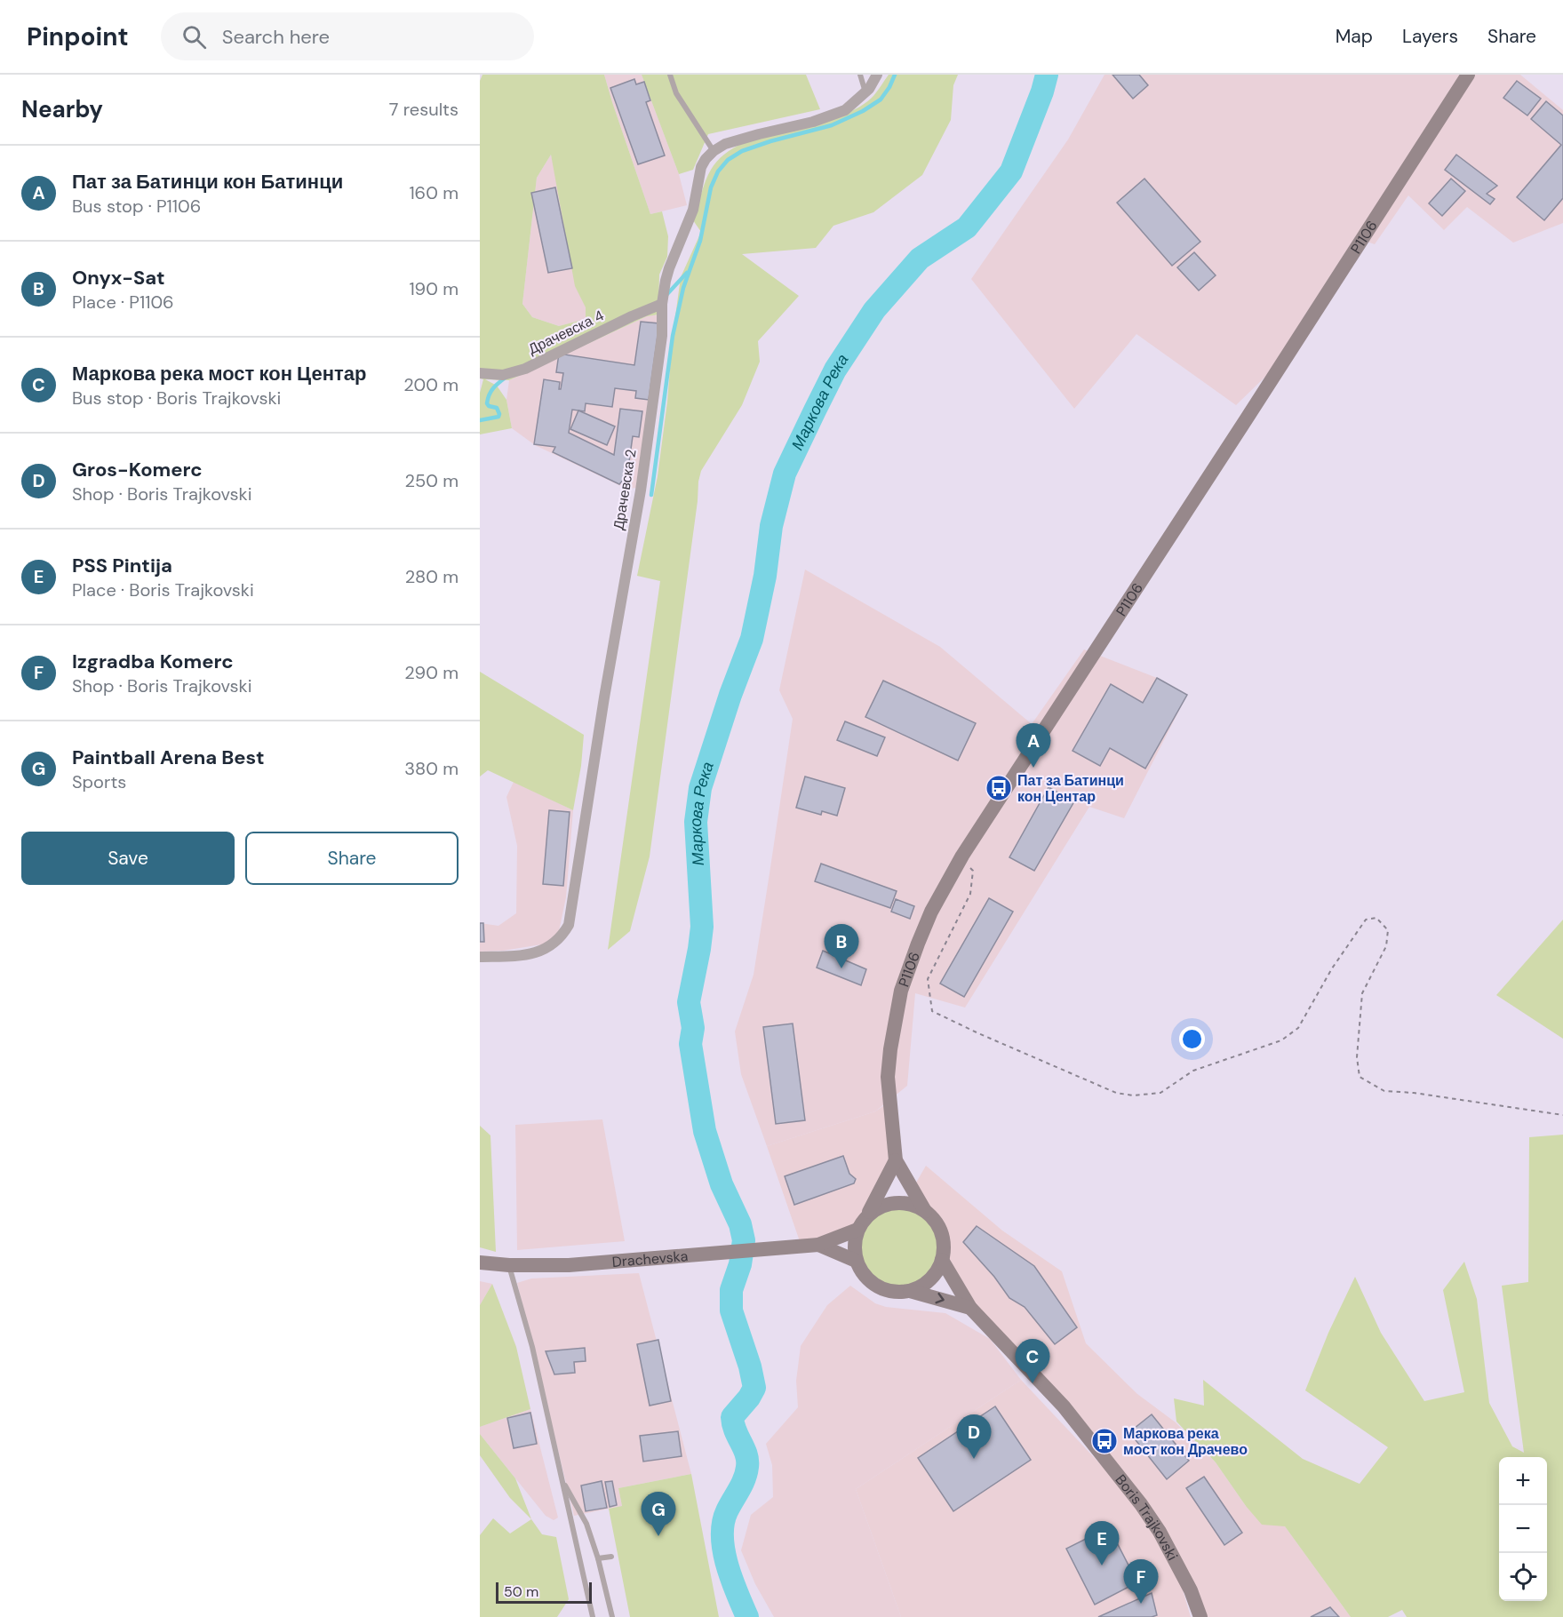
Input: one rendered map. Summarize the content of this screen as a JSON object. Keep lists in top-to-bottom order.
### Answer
{
  "streets": {
    "main road": ["P1106", "Drachevska", "Boris Trajkovski"],
    "street": ["Драчевска 4", "Драчевска 2"]
  },
  "crossings": [
    ["Драчевска 4", "Драчевска 2"],
    ["Drachevska", "Boris Trajkovski"]
  ],
  "water": ["Маркова Река"],
  "places": {
    "bus stop": ["Пат за Батинци кон Центар", "Маркова река мост кон Драчево"]
  },
  "scale_bar": "50 m",
  "page": {
    "header": "Pinpoint",
    "search": "Search here",
    "nav": ["Map", "Layers", "Share"],
    "heading": ["Nearby", "7 results"],
    "list": [
      {
        "mark": "A",
        "name": "Пат за Батинци кон Батинци",
        "note": "Bus stop · P1106",
        "value": "160 m"
      },
      {
        "mark": "B",
        "name": "Onyx-Sat",
        "note": "Place · P1106",
        "value": "190 m"
      },
      {
        "mark": "C",
        "name": "Маркова река мост кон Центар",
        "note": "Bus stop · Boris Trajkovski",
        "value": "200 m"
      },
      {
        "mark": "D",
        "name": "Gros-Komerc",
        "note": "Shop · Boris Trajkovski",
        "value": "250 m"
      },
      {
        "mark": "E",
        "name": "PSS Pintija",
        "note": "Place · Boris Trajkovski",
        "value": "280 m"
      },
      {
        "mark": "F",
        "name": "Izgradba Komerc",
        "note": "Shop · Boris Trajkovski",
        "value": "290 m"
      },
      {
        "mark": "G",
        "name": "Paintball Arena Best",
        "note": "Sports",
        "value": "380 m"
      }
    ],
    "pins": [
      "A",
      "B",
      "C",
      "D",
      "G",
      "E",
      "F"
    ],
    "buttons": ["Save", "Share"],
    "map_buttons": ["+", "−"],
    "scale": "50 m"
  }
}
